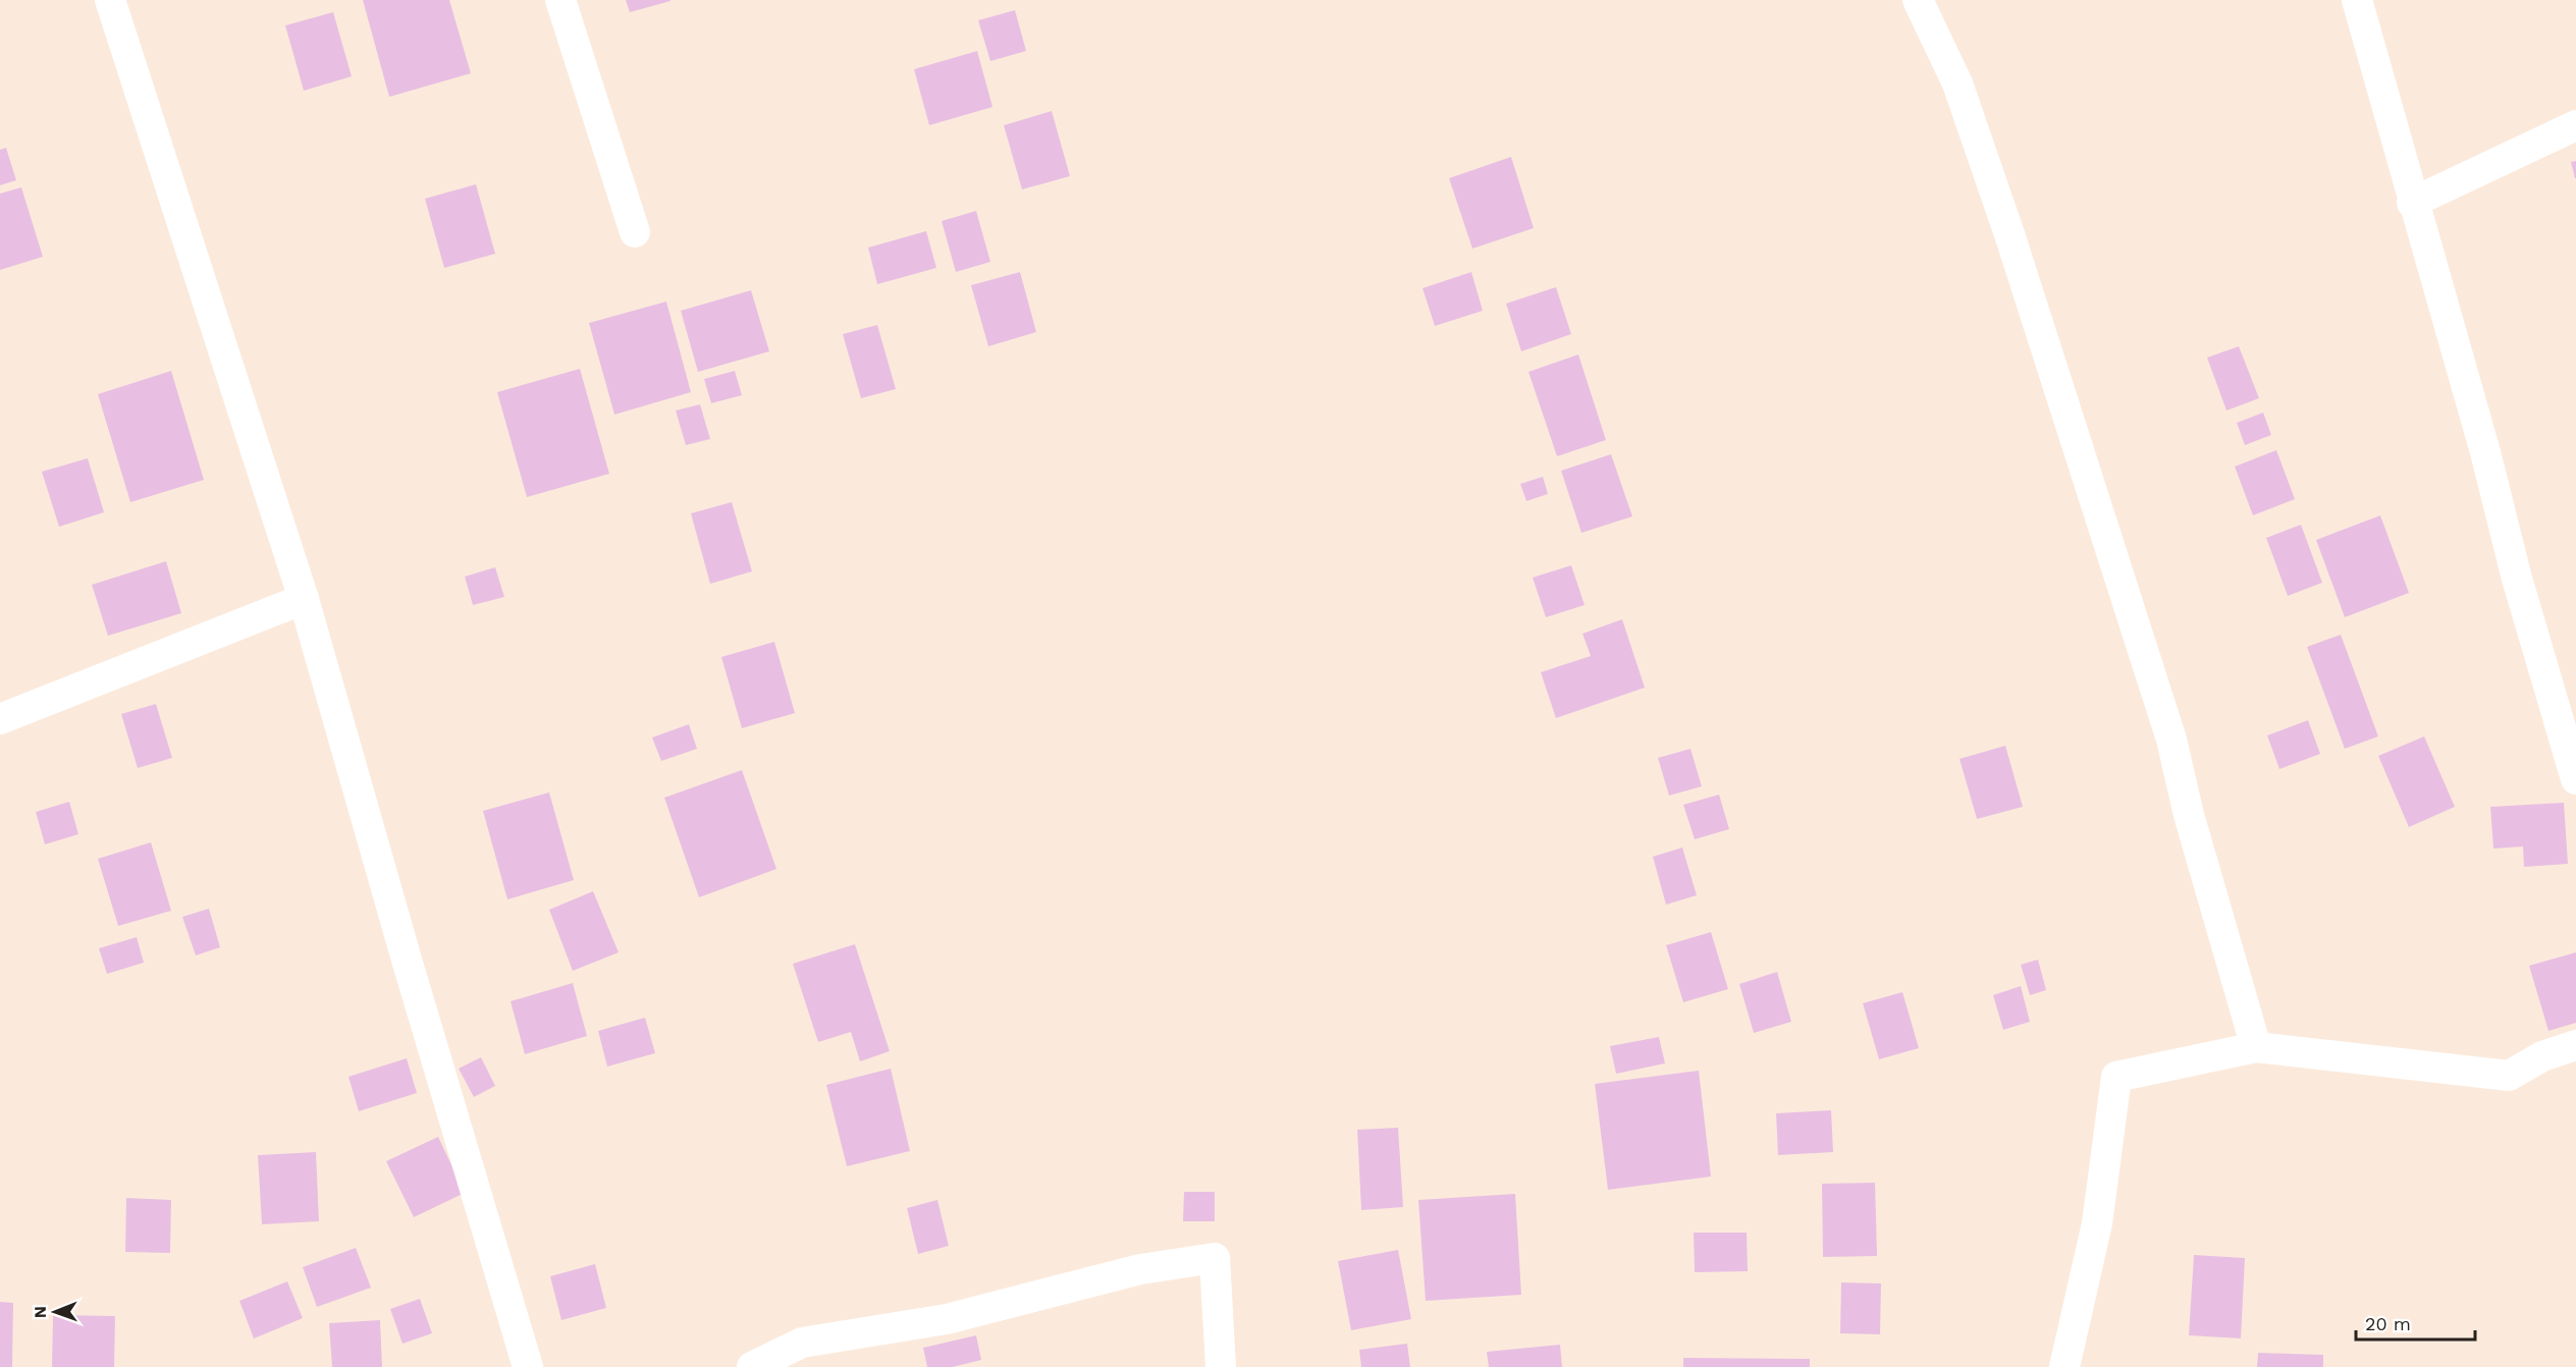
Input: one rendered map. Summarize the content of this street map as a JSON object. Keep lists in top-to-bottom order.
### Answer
{
  "scale_bar": "20 m",
  "north": "left"
}
